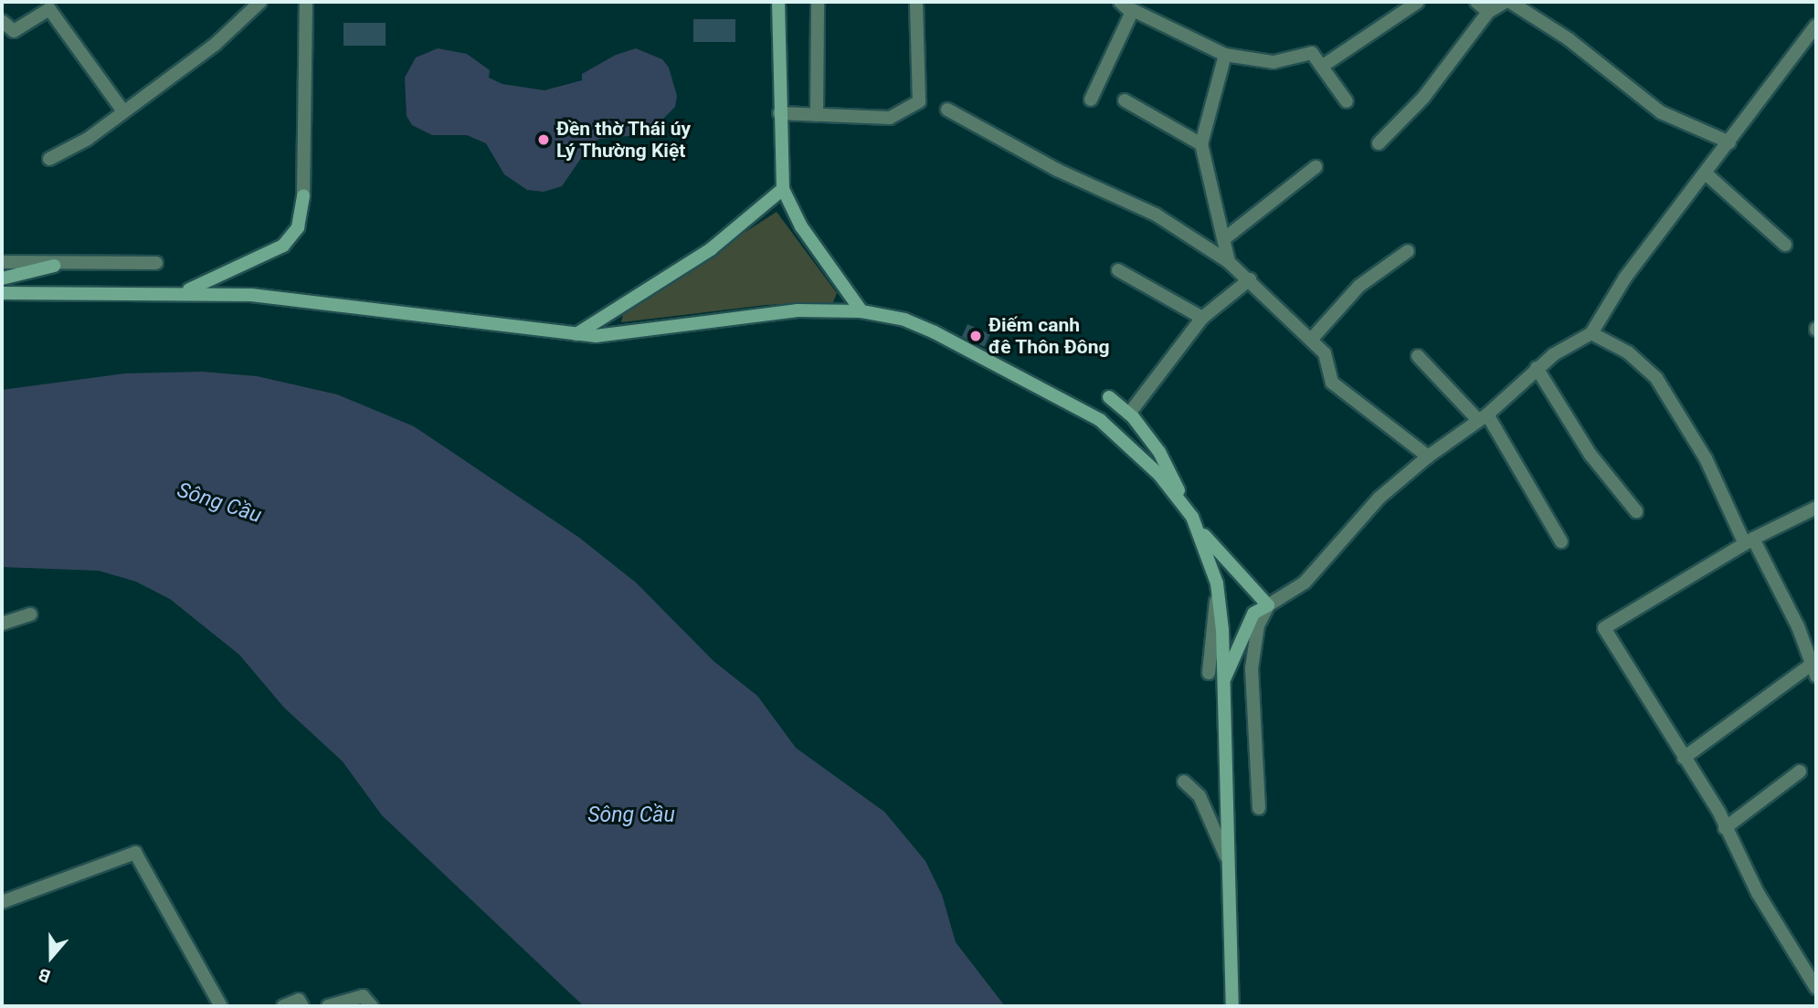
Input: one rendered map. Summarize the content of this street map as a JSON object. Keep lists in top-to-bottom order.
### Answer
{
  "water": ["Sông Cầu"],
  "places": ["Đền thờ Thái úy Lý Thường Kiệt", "Điếm canh đê Thôn Đông"],
  "north": "bottom"
}
